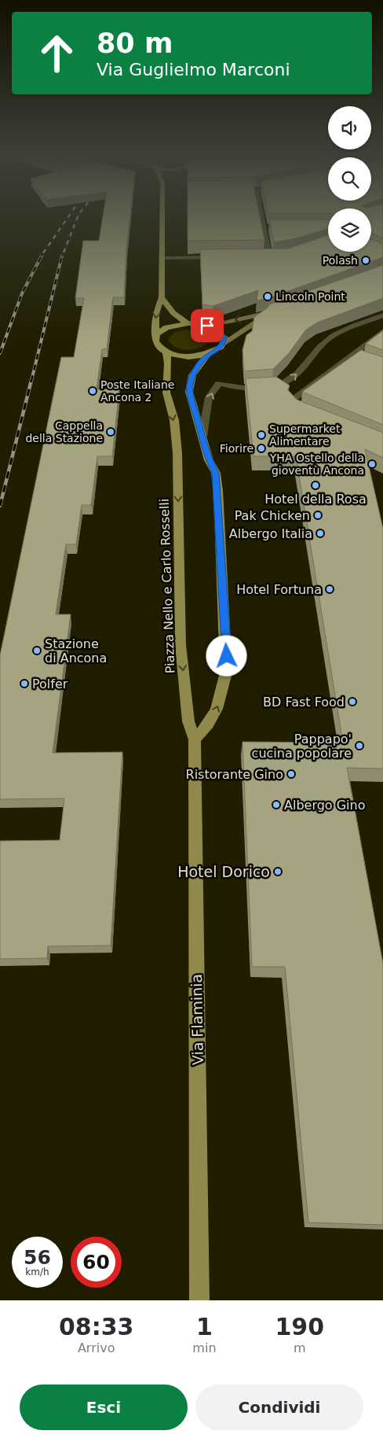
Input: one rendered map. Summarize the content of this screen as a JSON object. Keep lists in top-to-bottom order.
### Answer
{
  "streets": {
    "main road": ["Piazza Nello e Carlo Rosselli", "Via Flaminia"]
  },
  "crossings": [
    ["Piazza Nello e Carlo Rosselli", "Via Flaminia"]
  ],
  "places": [
    "Polash",
    "Lincoln Point",
    "Poste Italiane Ancona 2",
    "Cappella della Stazione",
    "Supermarket Alimentare",
    "Fiorire",
    "YHA Ostello della gioventù Ancona",
    "Hotel della Rosa",
    "Pak Chicken",
    "Albergo Italia",
    "Hotel Fortuna",
    "Stazione di Ancona",
    "Polfer",
    "BD Fast Food",
    "Pappapo' cucina popolare",
    "Ristorante Gino",
    "Albergo Gino",
    "Hotel Dorico"
  ],
  "page": {
    "turn": ["80 m", "Via Guglielmo Marconi"],
    "speed": "56 km/h",
    "limit": "60",
    "eta": [
      "08:33",
      "Arrivo",
      "1",
      "min",
      "190",
      "m"
    ],
    "buttons": ["Esci", "Condividi"]
  }
}
